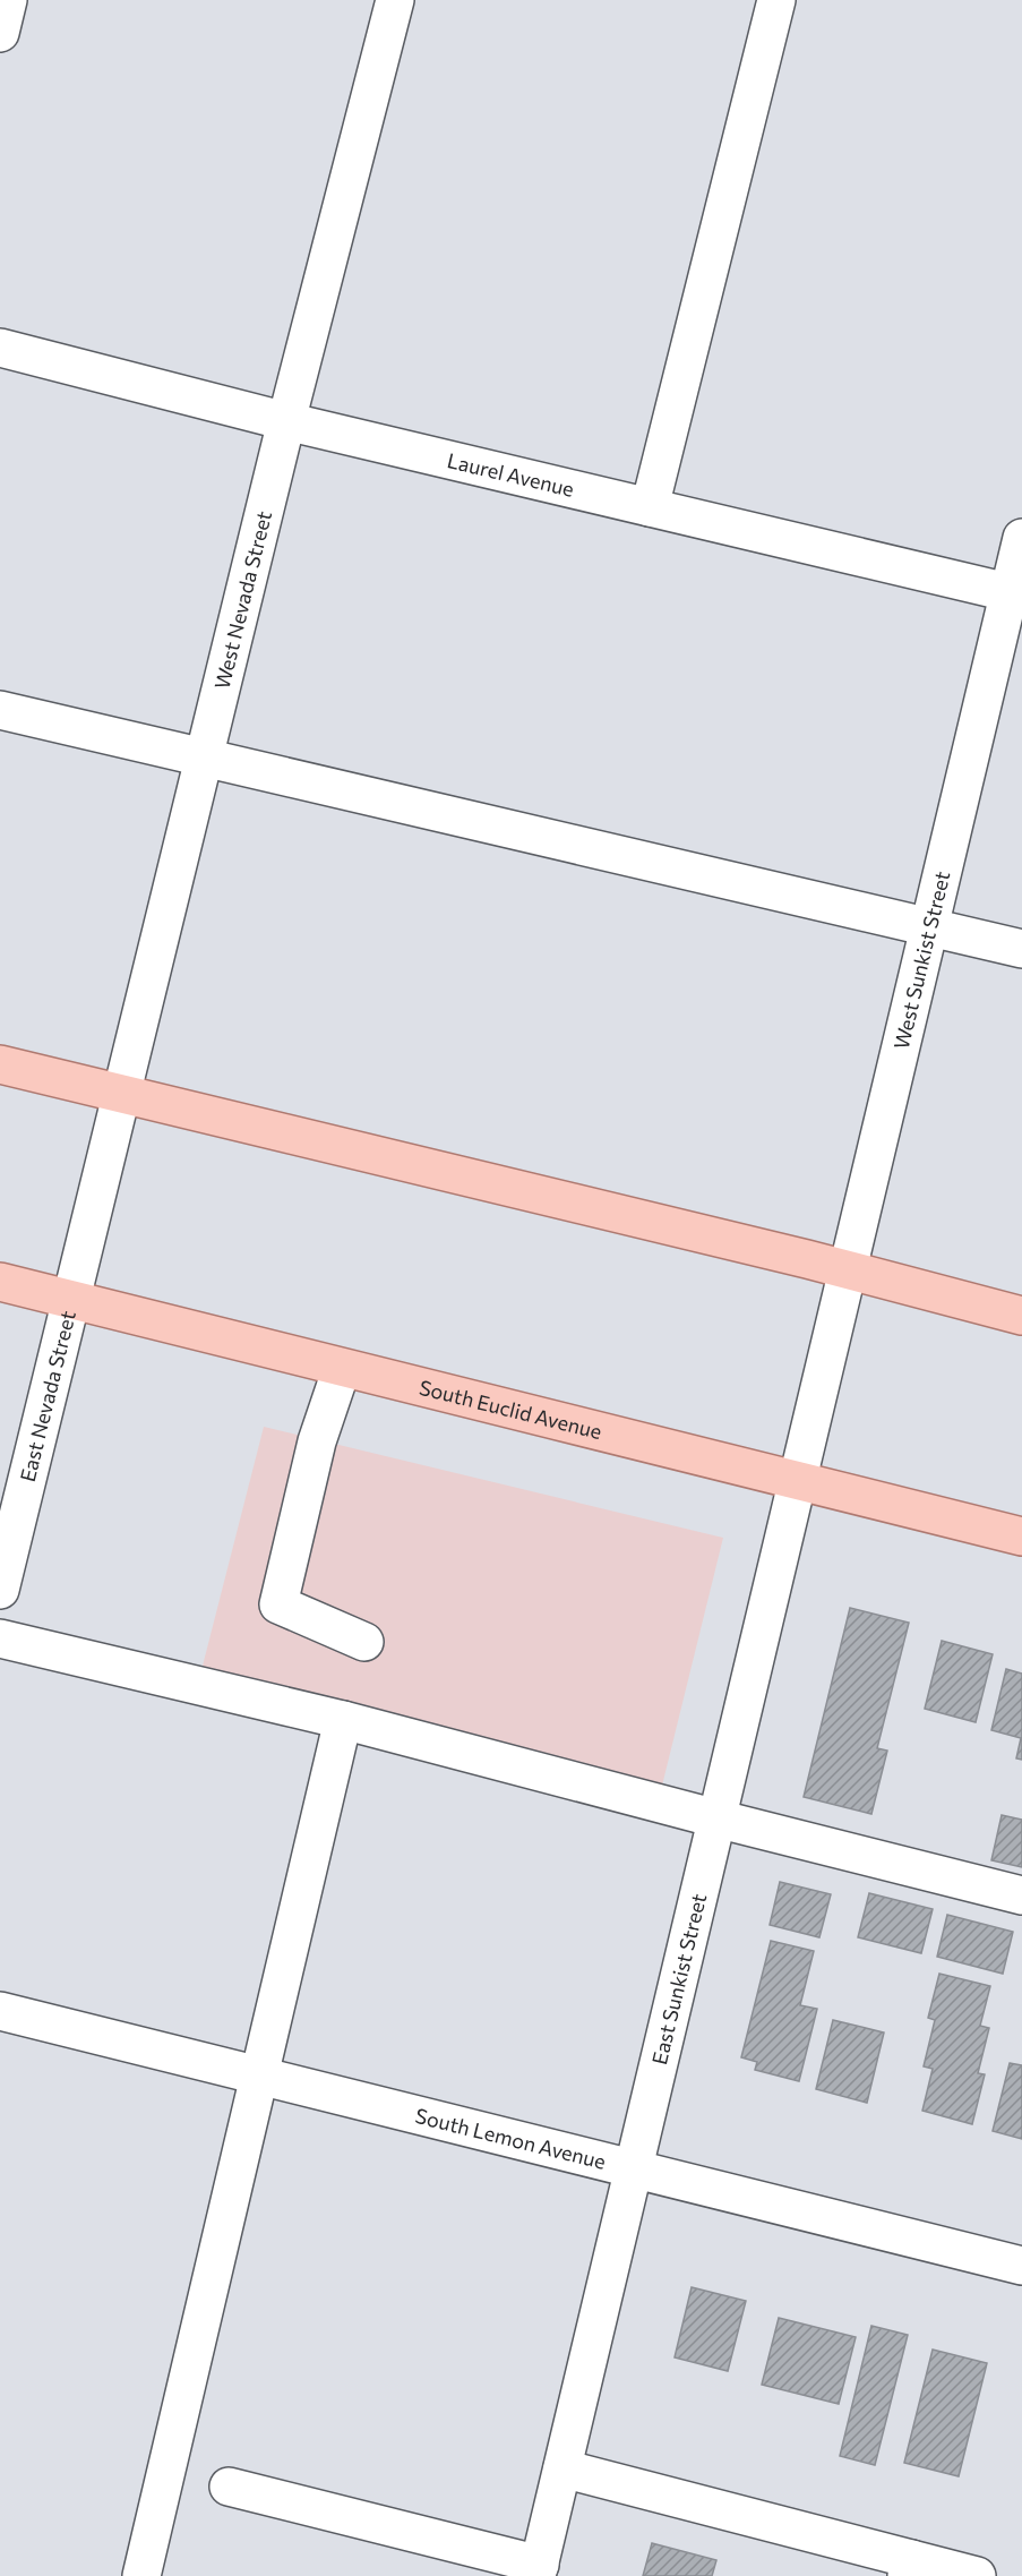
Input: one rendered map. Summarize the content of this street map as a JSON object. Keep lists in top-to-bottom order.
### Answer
{
  "streets": {
    "main road": ["South Euclid Avenue"],
    "street": [
      "Laurel Avenue",
      "West Nevada Street",
      "West Sunkist Street",
      "East Nevada Street",
      "East Sunkist Street",
      "South Lemon Avenue"
    ]
  },
  "crossings": [
    ["Laurel Avenue", "West Nevada Street"],
    ["Laurel Avenue", "West Sunkist Street"],
    ["West Nevada Street", "East Nevada Street"],
    ["West Sunkist Street", "East Sunkist Street"],
    ["East Nevada Street", "South Euclid Avenue"],
    ["South Euclid Avenue", "East Sunkist Street"],
    ["East Sunkist Street", "South Lemon Avenue"]
  ]
}
